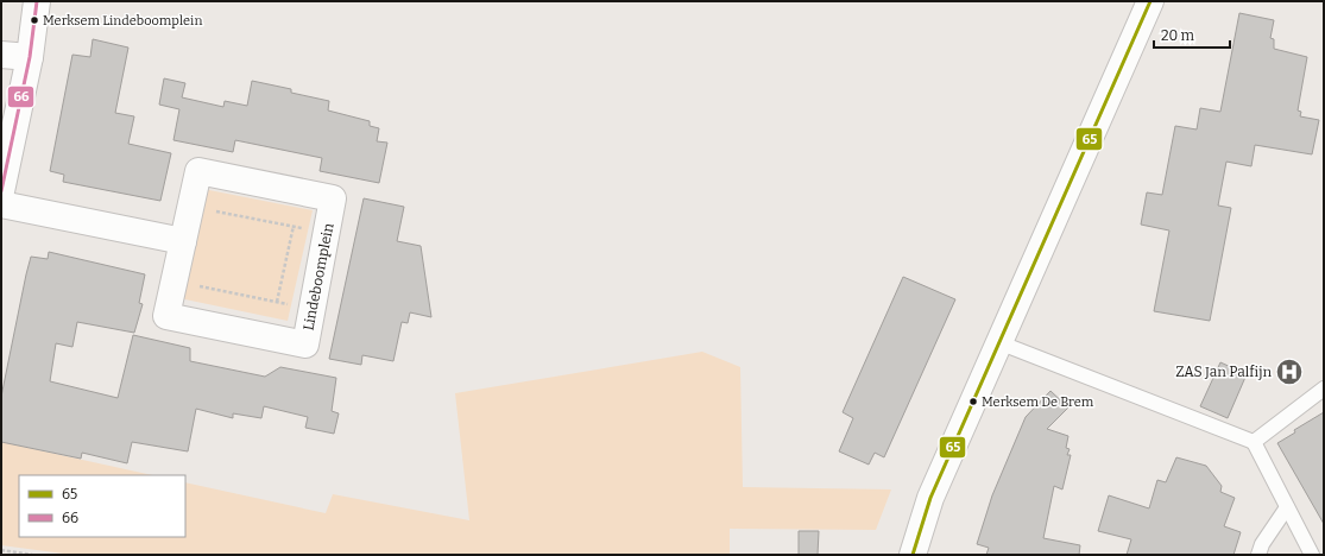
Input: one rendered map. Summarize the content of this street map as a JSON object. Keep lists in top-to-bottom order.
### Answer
{
  "streets": {
    "street": ["Lindeboomplein"]
  },
  "places": {
    "other": ["Merksem Lindeboomplein", "Merksem De Brem"],
    "hospital": ["ZAS Jan Palfijn"]
  },
  "lines": ["transit line 65", "transit line 66"],
  "legend": ["65", "66"],
  "scale_bar": "20 m"
}
